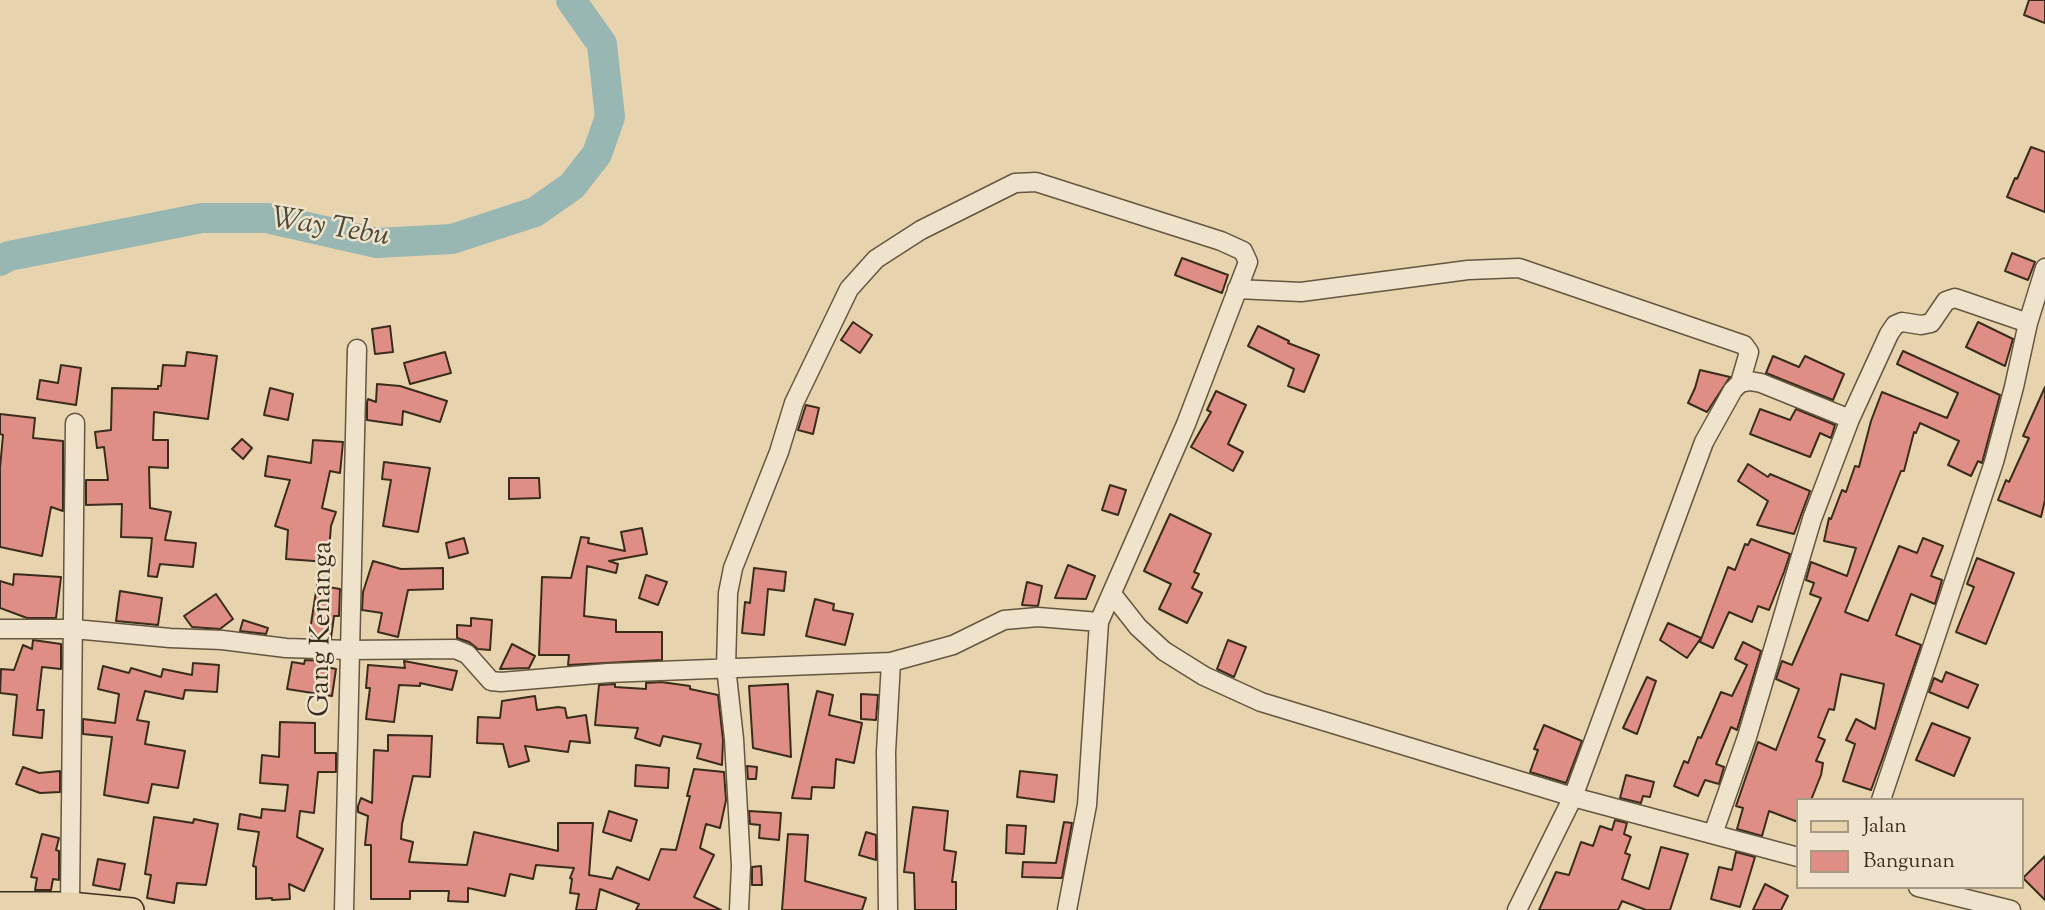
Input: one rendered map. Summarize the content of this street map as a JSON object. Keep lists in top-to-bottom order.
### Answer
{
  "streets": {
    "street": ["Gang Kenanga"]
  },
  "water": ["Way Tebu"],
  "legend": ["Jalan", "Bangunan"]
}
